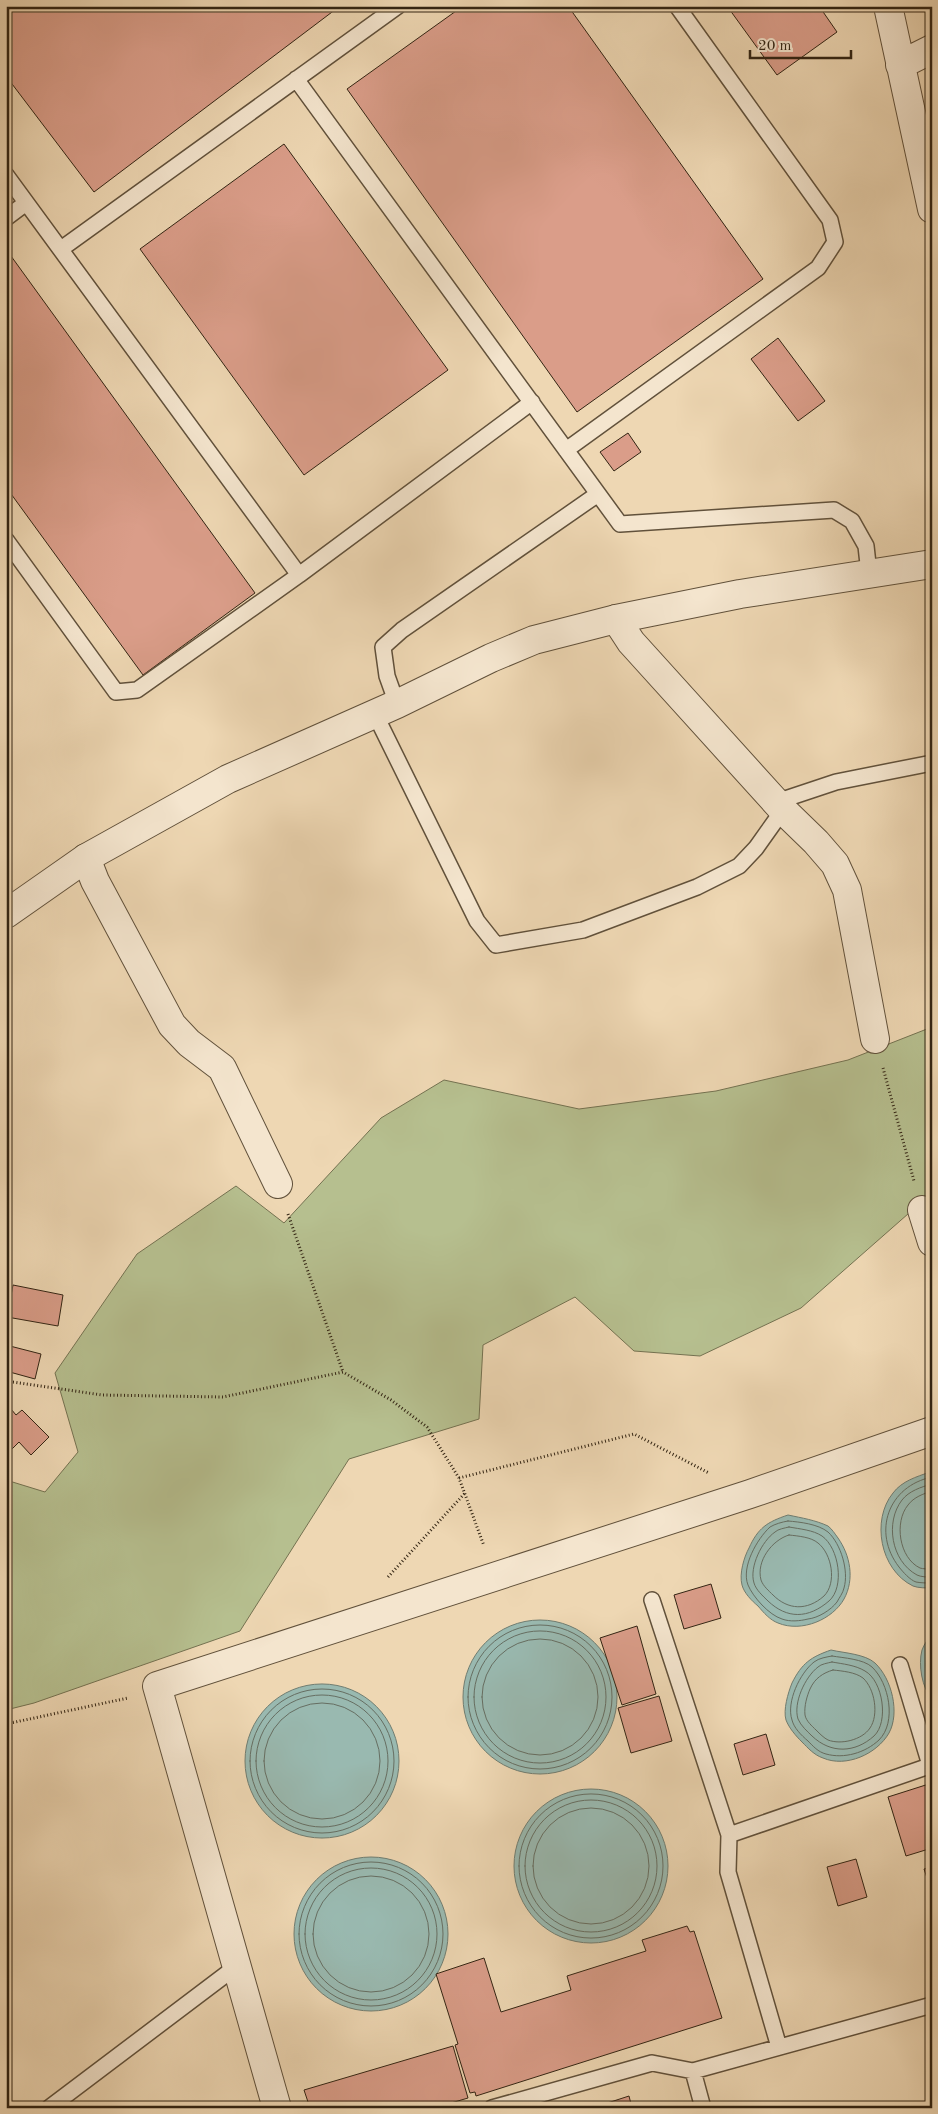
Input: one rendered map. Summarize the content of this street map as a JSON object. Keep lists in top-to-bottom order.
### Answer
{
  "scale_bar": "20 m"
}
